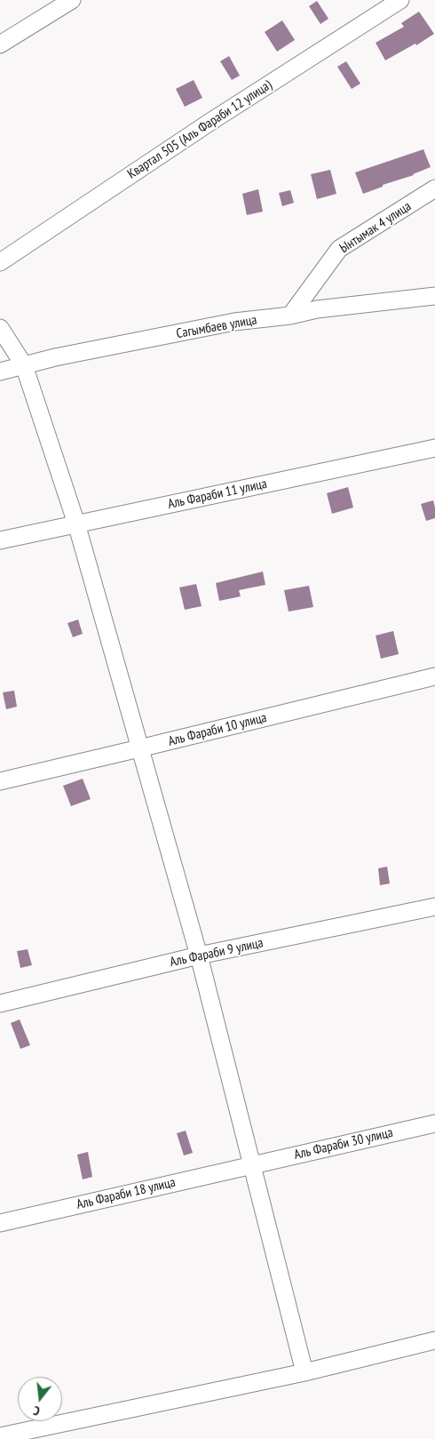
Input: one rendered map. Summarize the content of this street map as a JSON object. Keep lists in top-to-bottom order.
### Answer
{
  "streets": {
    "street": [
      "Квартал 505 (Аль Фараби 12 улица)",
      "Ынтымак 4 улица",
      "Сагымбаев улица",
      "Аль Фараби 11 улица",
      "Аль Фараби 10 улица",
      "Аль Фараби 9 улица",
      "Аль Фараби 30 улица",
      "Аль Фараби 18 улица"
    ]
  },
  "crossings": [
    ["Ынтымак 4 улица", "Сагымбаев улица"],
    ["Аль Фараби 30 улица", "Аль Фараби 18 улица"]
  ],
  "north": "bottom"
}
